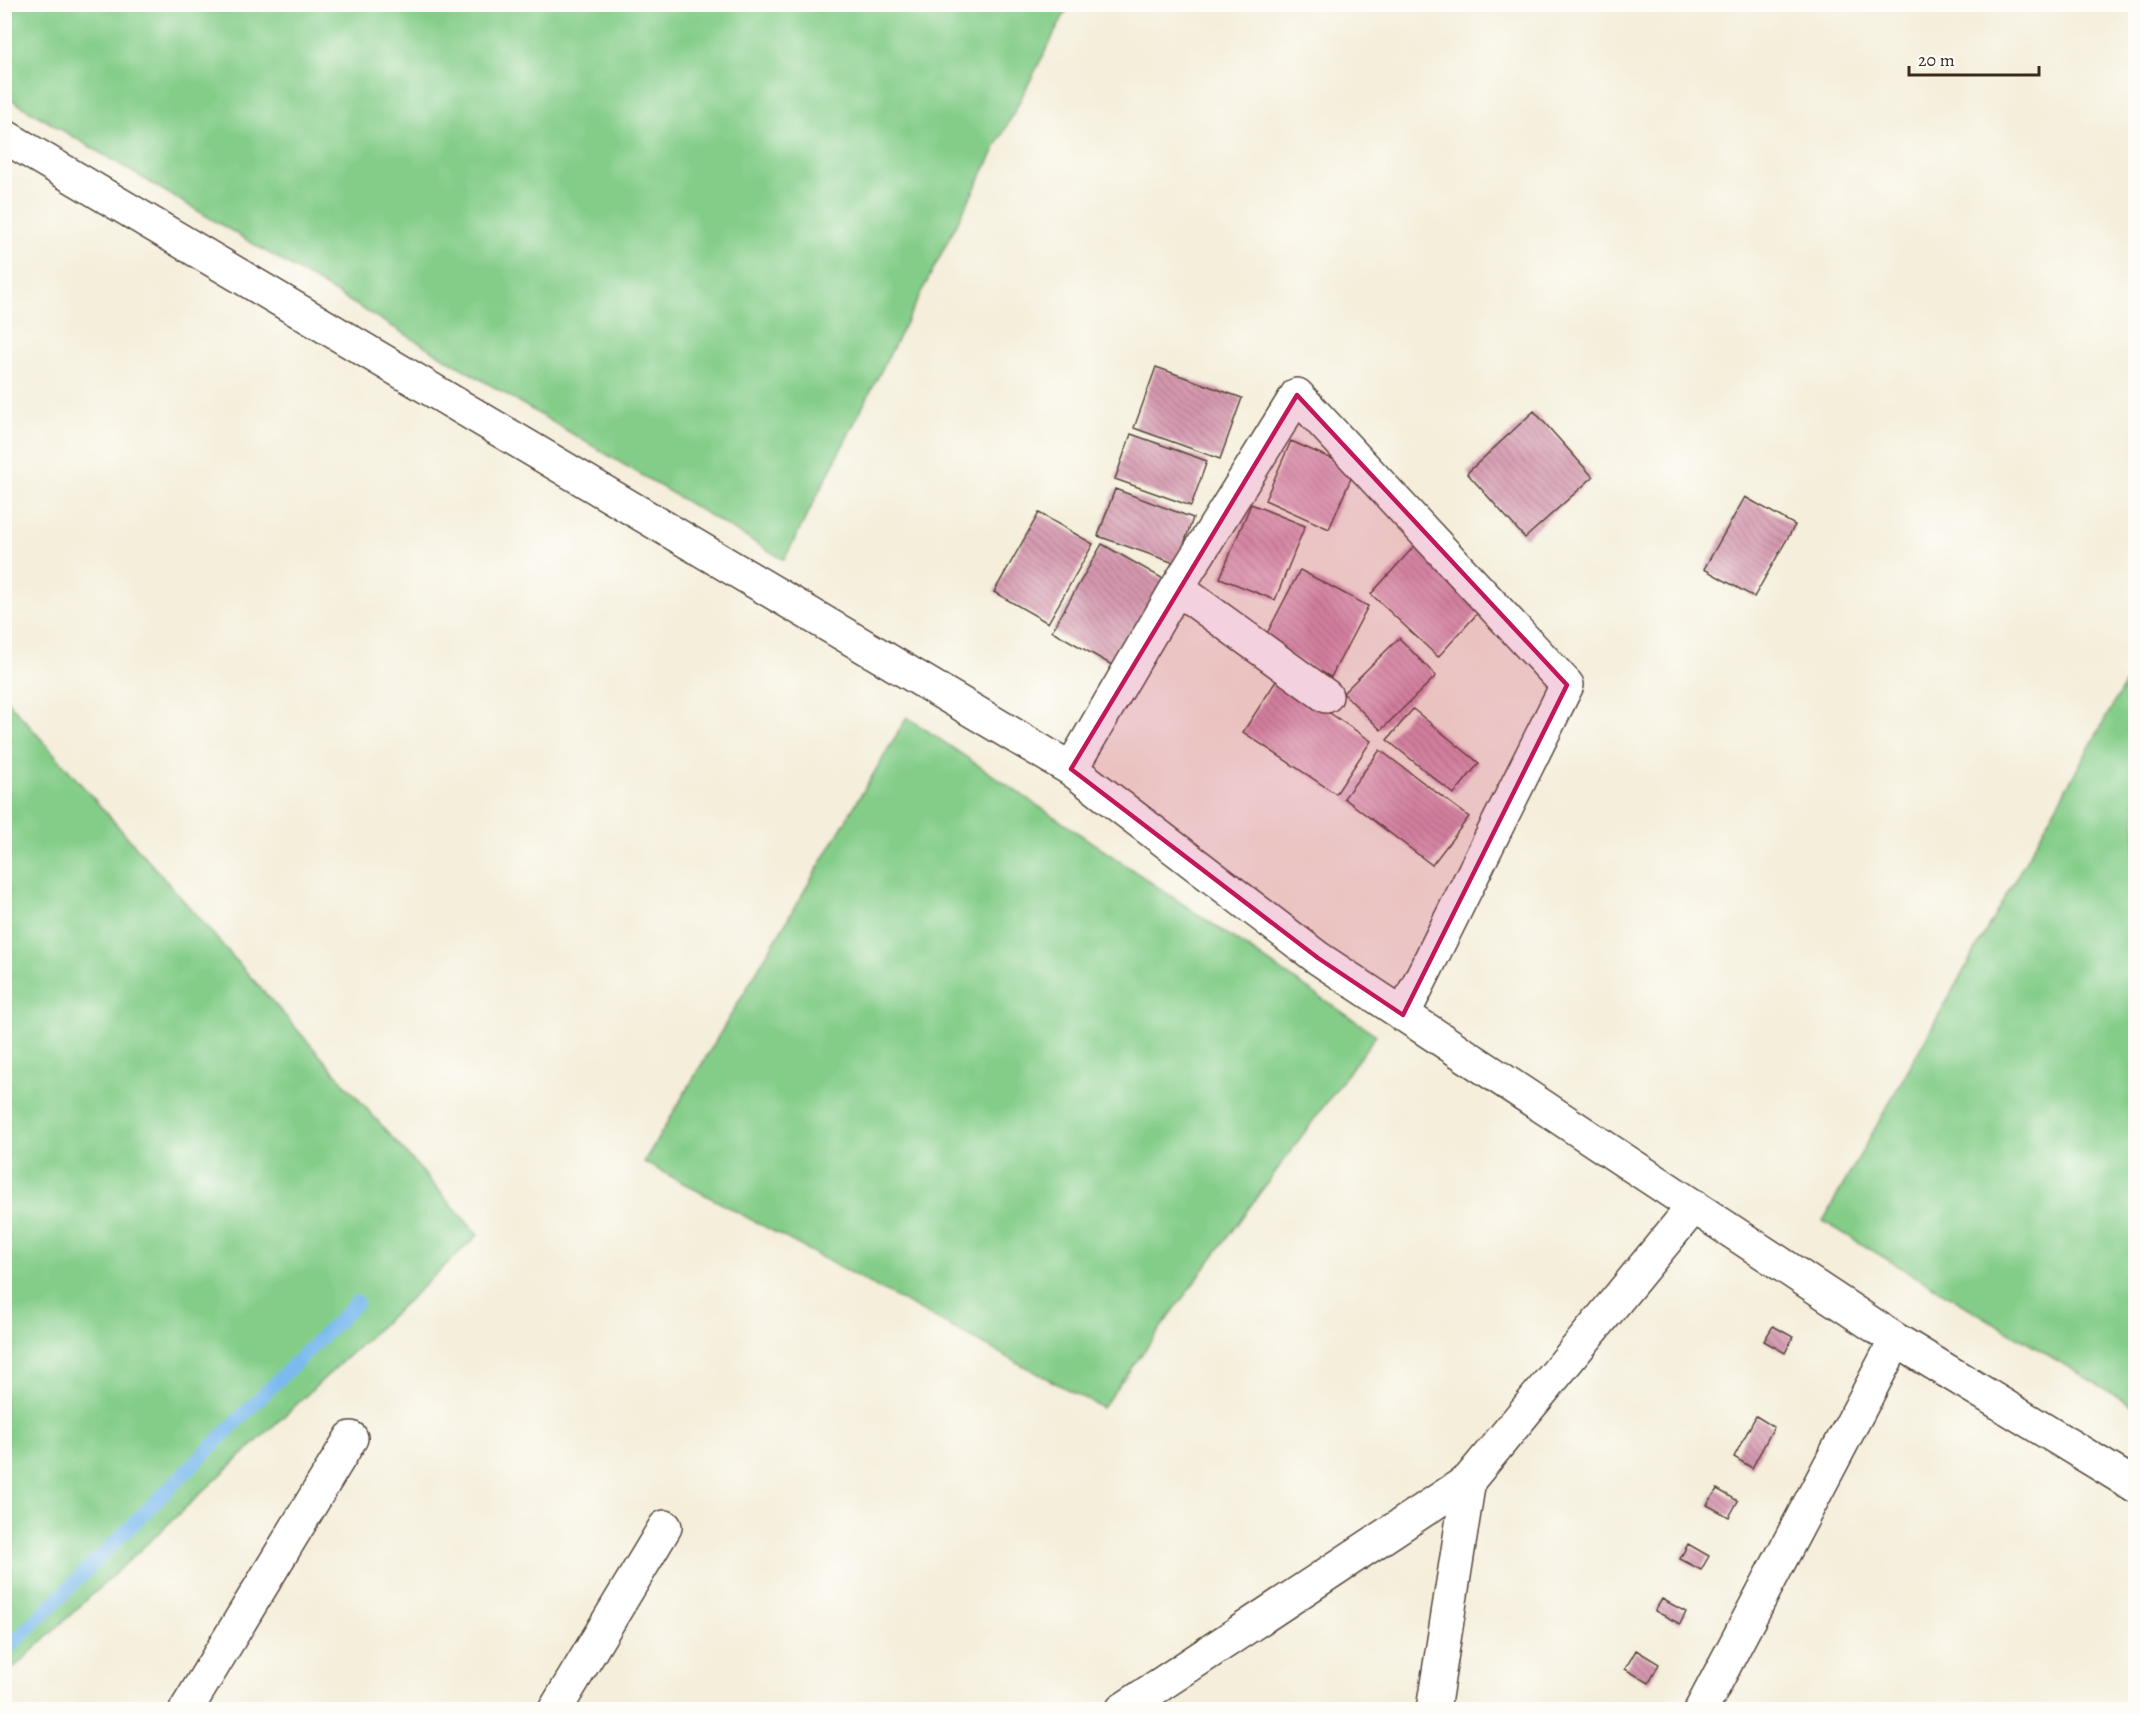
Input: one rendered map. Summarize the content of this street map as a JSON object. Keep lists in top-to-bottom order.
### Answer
{
  "scale_bar": "20 m"
}
